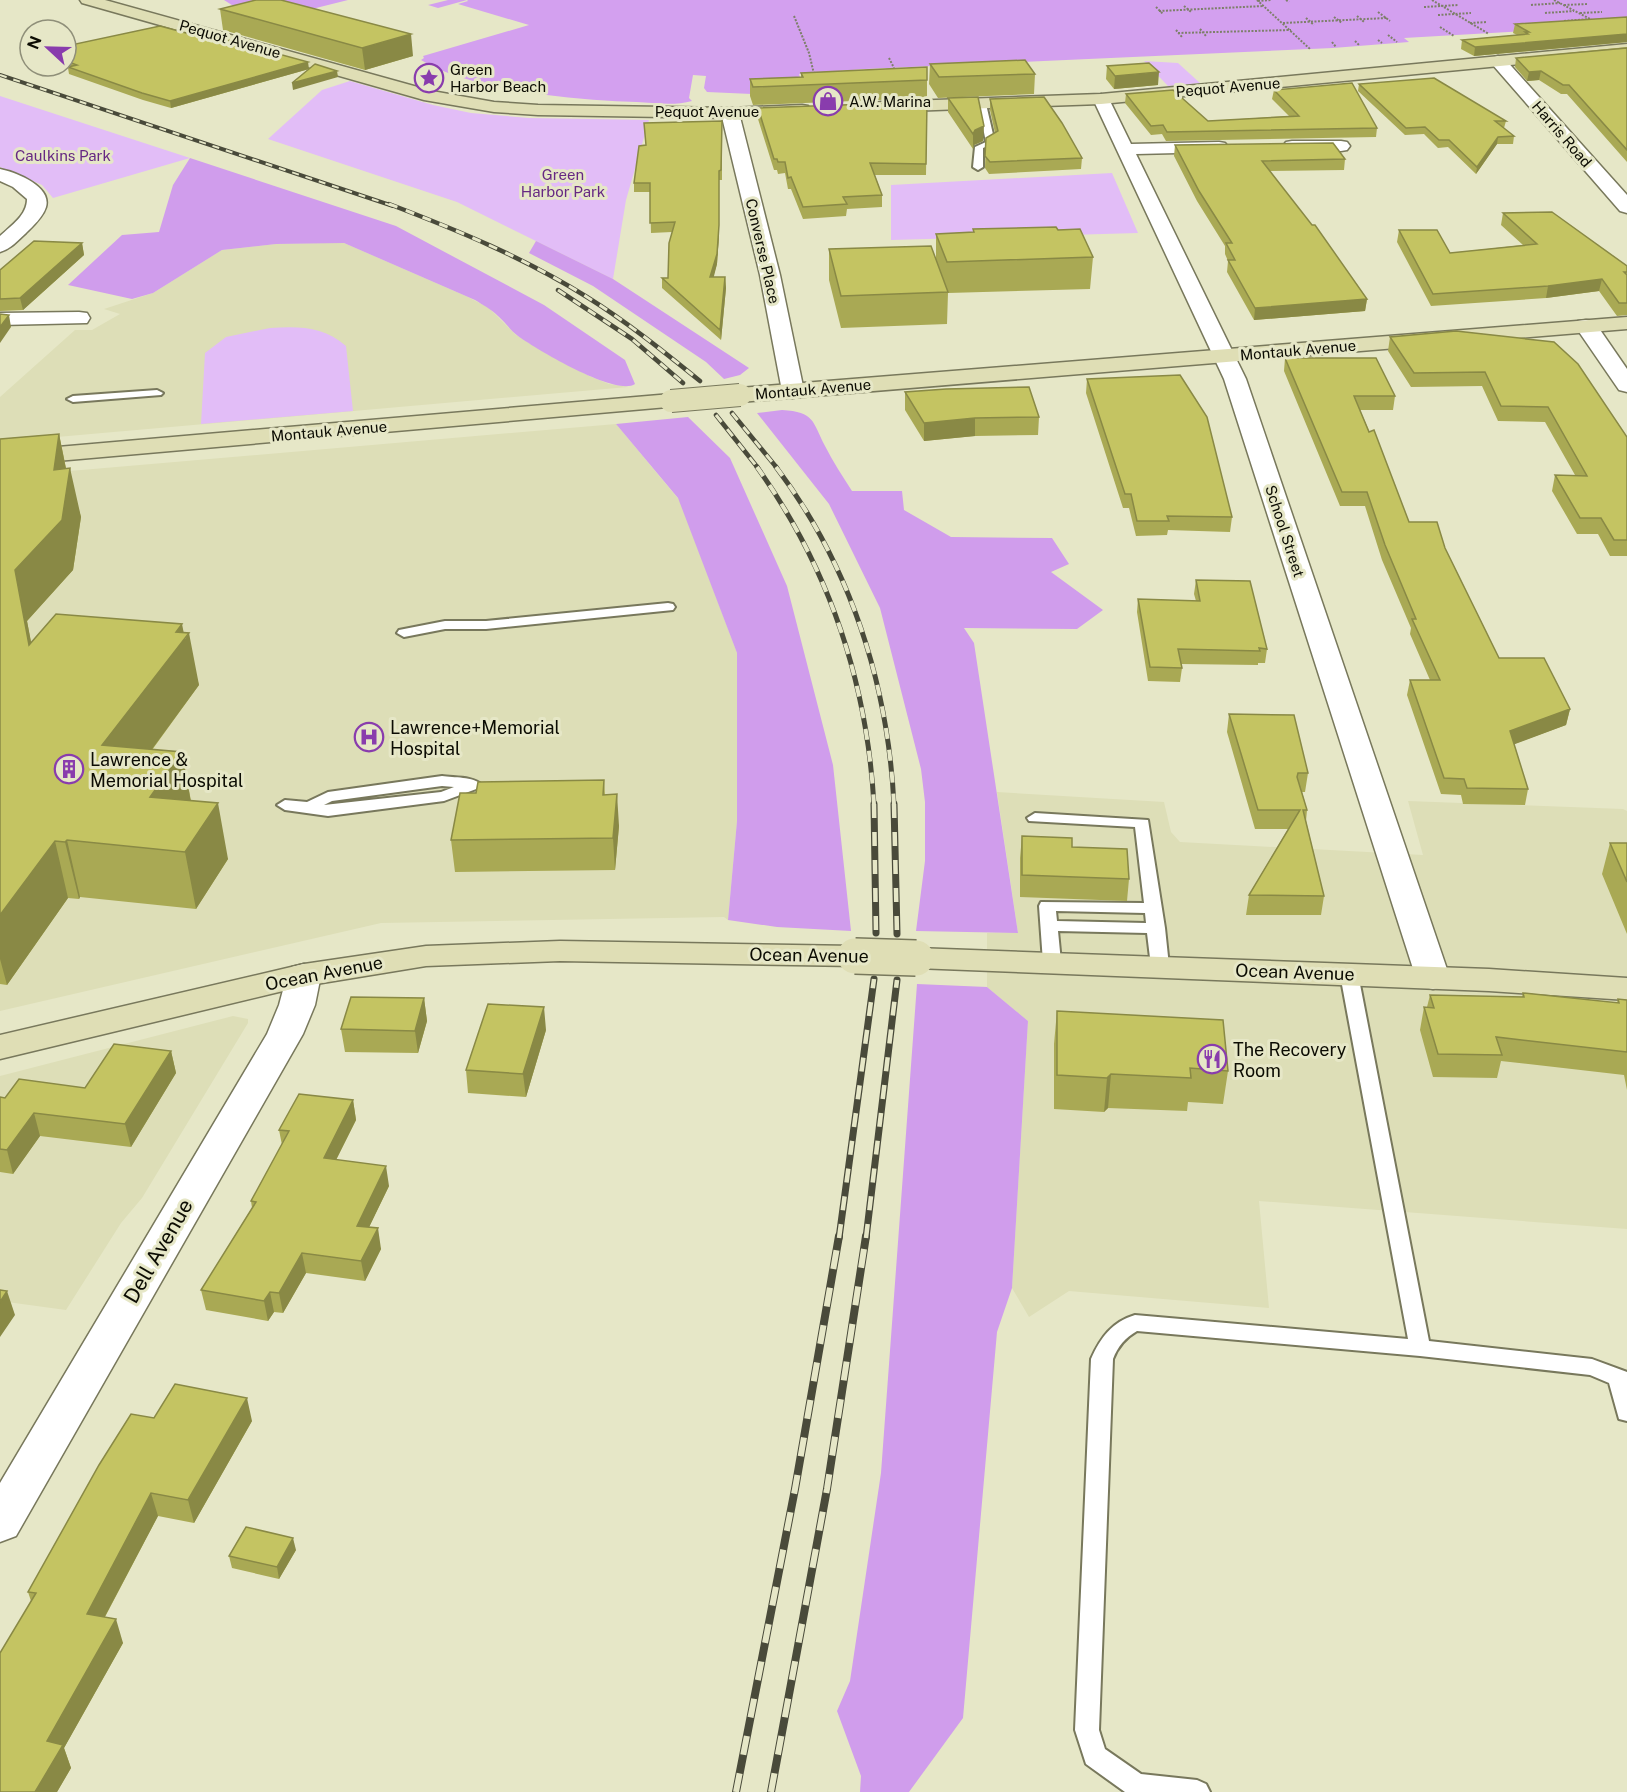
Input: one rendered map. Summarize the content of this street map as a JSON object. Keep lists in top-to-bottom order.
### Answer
{
  "streets": {
    "street": [
      "Pequot Avenue",
      "Harris Road",
      "Converse Place",
      "Montauk Avenue",
      "School Street",
      "Ocean Avenue",
      "Dell Avenue"
    ]
  },
  "crossings": [
    ["Pequot Avenue", "Harris Road"],
    ["Pequot Avenue", "Converse Place"],
    ["Pequot Avenue", "School Street"],
    ["Converse Place", "Montauk Avenue"],
    ["Montauk Avenue", "School Street"],
    ["School Street", "Ocean Avenue"],
    ["Ocean Avenue", "Dell Avenue"]
  ],
  "parks": ["Caulkins Park", "Green Harbor Park"],
  "places": {
    "place": ["Green Harbor Beach"],
    "shop": ["A.W. Marina"],
    "hospital": ["Lawrence+Memorial Hospital"],
    "building": ["Lawrence & Memorial Hospital"],
    "restaurant": ["The Recovery Room"]
  },
  "north": "left"
}
